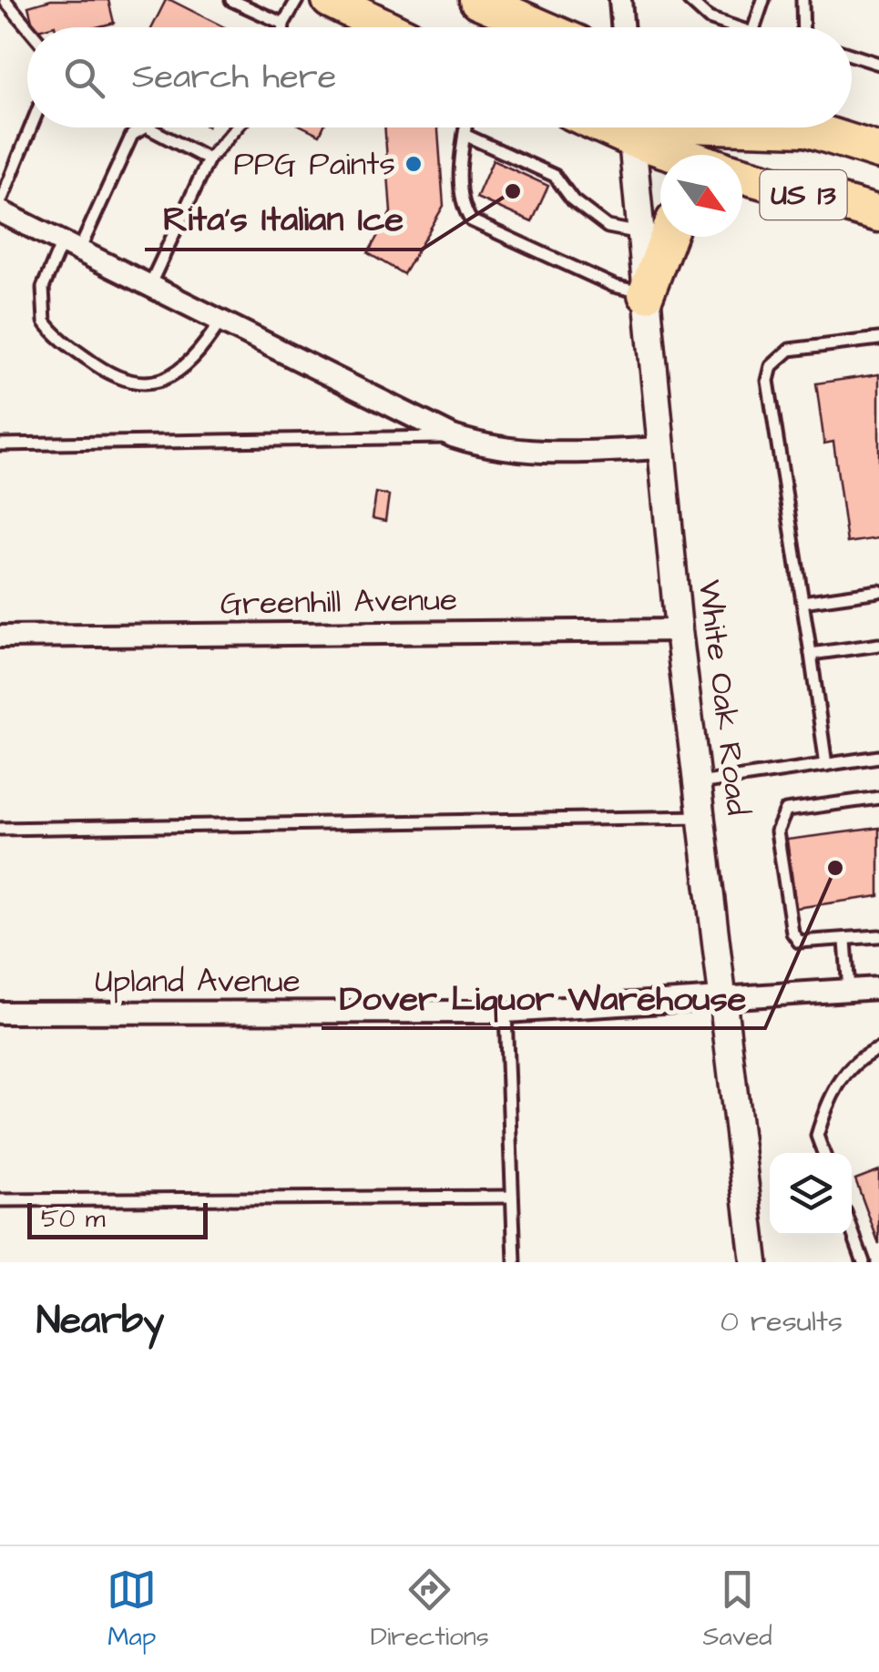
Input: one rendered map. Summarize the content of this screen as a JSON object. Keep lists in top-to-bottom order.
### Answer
{
  "streets": {
    "highway": ["US 13"],
    "street": ["Greenhill Avenue", "White Oak Road", "Upland Avenue"]
  },
  "crossings": [
    ["Greenhill Avenue", "White Oak Road"],
    ["White Oak Road", "Upland Avenue"]
  ],
  "places": ["PPG Paints", "Rita's Italian Ice", "Dover Liquor Warehouse"],
  "scale_bar": "50 m",
  "north": "bottom right",
  "page": {
    "search": "Search here",
    "scale": "50 m",
    "heading": ["Nearby", "0 results"],
    "nav": ["Map", "Directions", "Saved"]
  }
}
